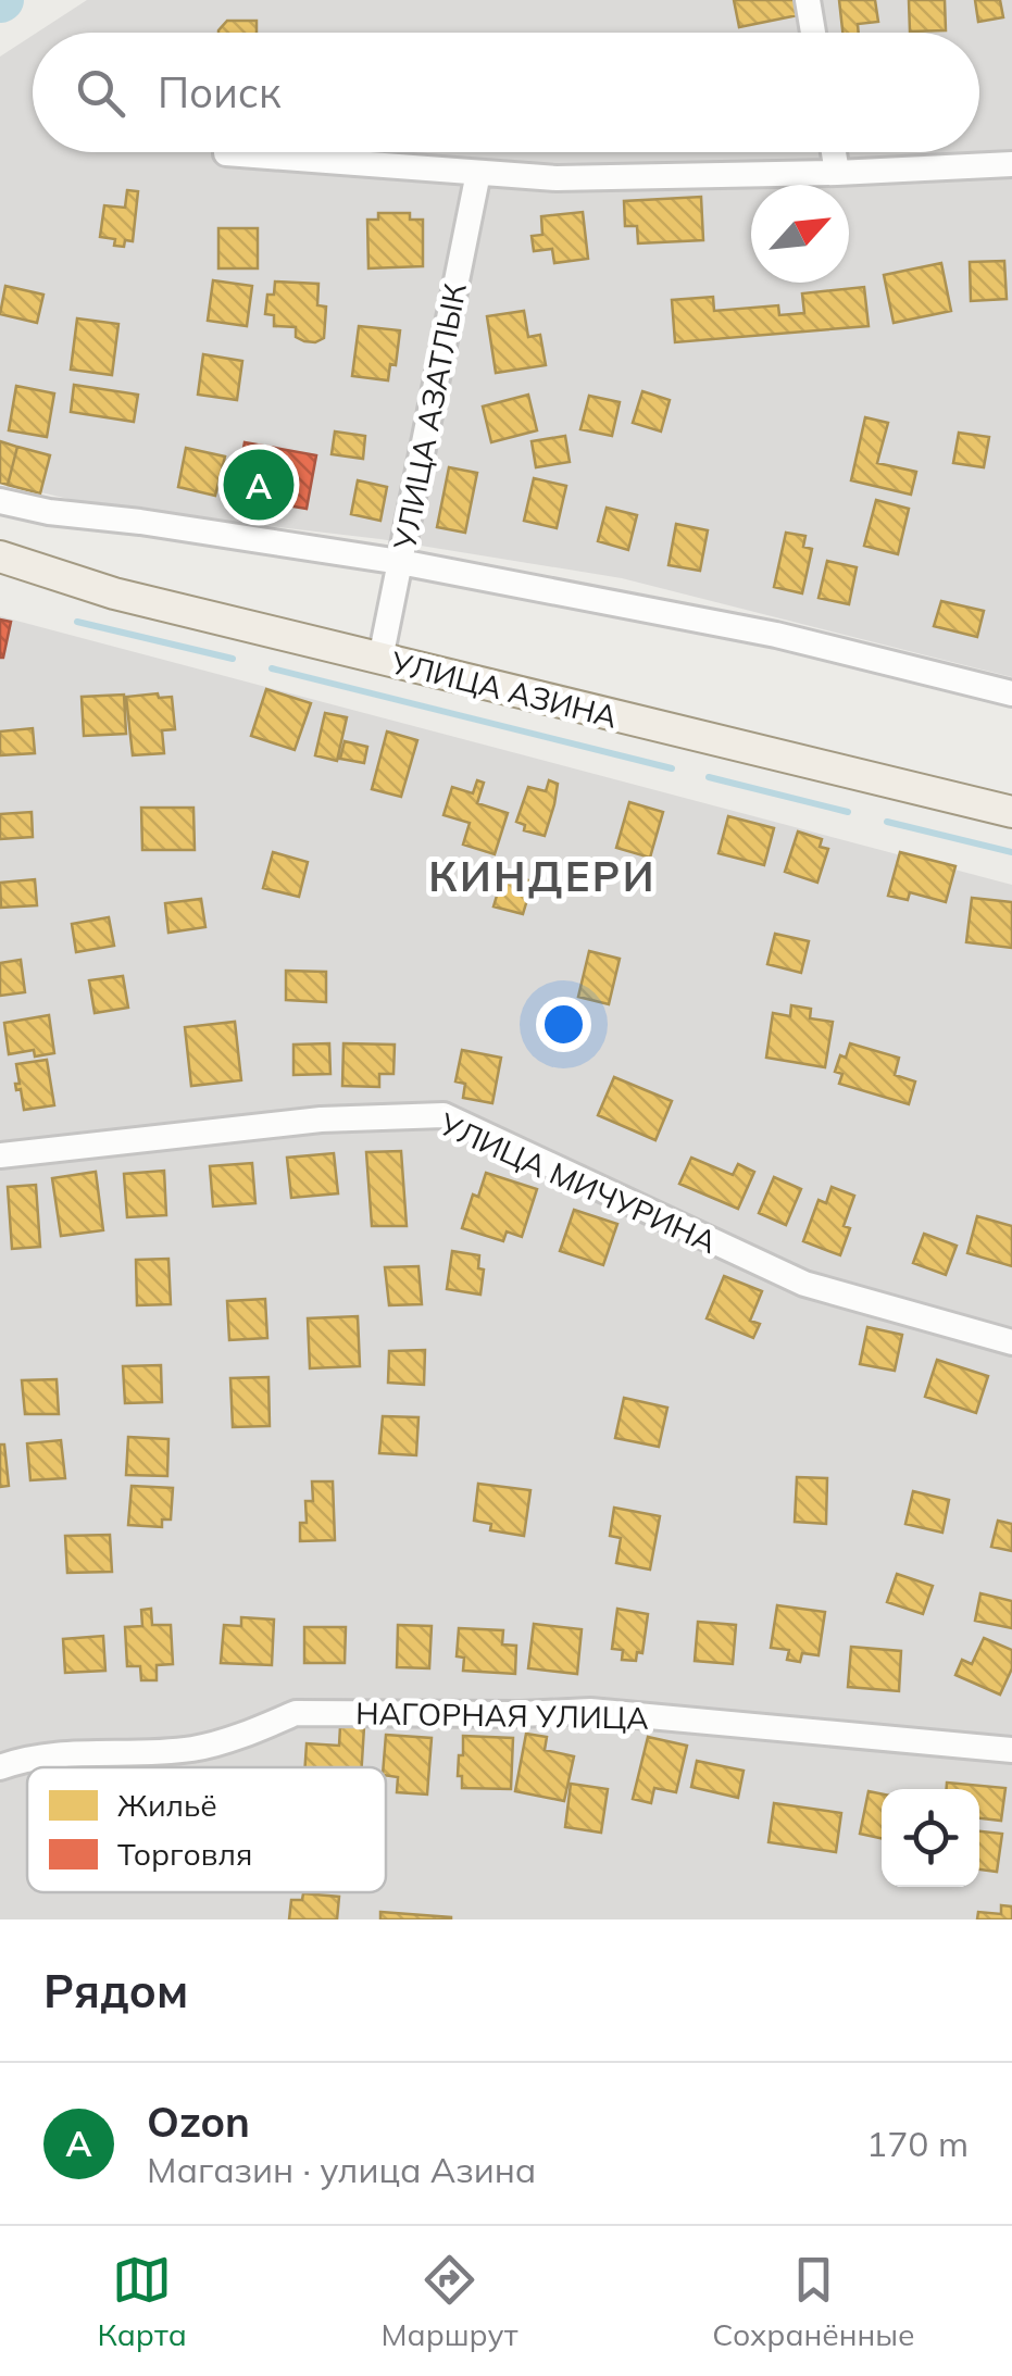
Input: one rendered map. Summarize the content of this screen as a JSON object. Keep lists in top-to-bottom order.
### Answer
{
  "streets": {
    "main road": ["УЛИЦА АЗИНА"],
    "street": ["УЛИЦА АЗАТЛЫК", "УЛИЦА МИЧУРИНА", "НАГОРНАЯ УЛИЦА"]
  },
  "crossings": [
    ["УЛИЦА АЗАТЛЫК", "УЛИЦА АЗИНА"]
  ],
  "districts": ["КИНДЕРИ"],
  "legend": ["Жильё", "Торговля"],
  "north": "top right",
  "page": {
    "search": "Поиск",
    "pins": "A",
    "heading": "Рядом",
    "list": [
      {
        "mark": "A",
        "name": "Ozon",
        "note": "Магазин · улица Азина",
        "value": "170 m"
      }
    ],
    "nav": ["Карта", "Маршрут", "Сохранённые"]
  }
}
